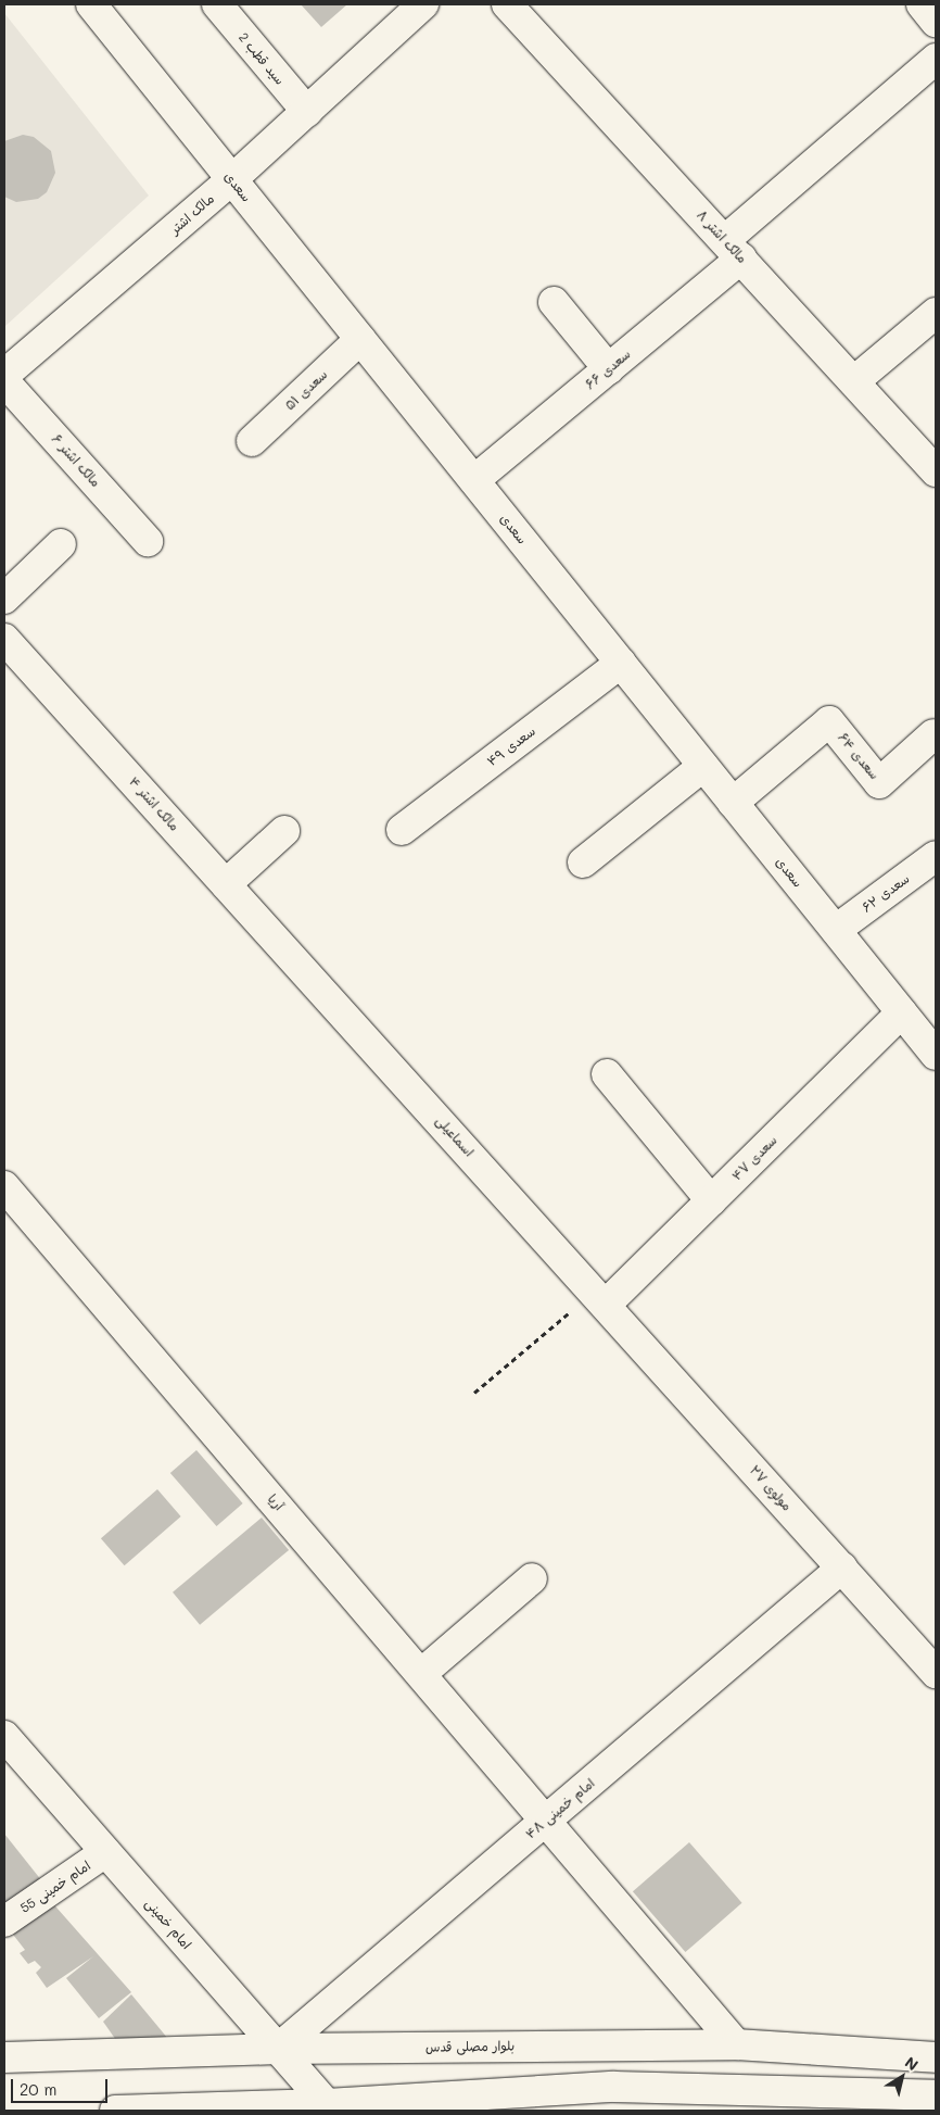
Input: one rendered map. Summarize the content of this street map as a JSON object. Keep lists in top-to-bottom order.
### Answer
{
  "streets": {
    "street": [
      "سید قطب 2",
      "سعدی",
      "مالک اشتر",
      "مالک اشتر ۸",
      "سعدی ۶۶",
      "سعدی ۵۱",
      "مالک اشتر ۶",
      "سعدی ۴۹",
      "سعدی ۶۴",
      "مالک اشتر ۴",
      "سعدی ۶۲",
      "اسماعیلی",
      "سعدی ۴۷",
      "مولوی ۲۷",
      "آریا",
      "امام خمینی ۴۸",
      "امام خمینی 55",
      "امام خمینی",
      "بلوار مصلی قدس"
    ]
  },
  "crossings": [
    ["سید قطب 2", "مالک اشتر"],
    ["سعدی", "مالک اشتر"],
    ["سعدی", "سعدی ۶۶"],
    ["سعدی", "سعدی ۵۱"],
    ["سعدی", "سعدی ۴۹"],
    ["سعدی", "سعدی ۶۴"],
    ["سعدی", "سعدی ۶۲"],
    ["سعدی", "سعدی ۴۷"],
    ["مالک اشتر ۸", "سعدی ۶۶"],
    ["مالک اشتر ۴", "اسماعیلی"],
    ["اسماعیلی", "سعدی ۴۷"],
    ["اسماعیلی", "مولوی ۲۷"],
    ["سعدی ۴۷", "مولوی ۲۷"],
    ["مولوی ۲۷", "امام خمینی ۴۸"],
    ["آریا", "امام خمینی ۴۸"],
    ["آریا", "بلوار مصلی قدس"],
    ["امام خمینی ۴۸", "امام خمینی"],
    ["امام خمینی ۴۸", "بلوار مصلی قدس"],
    ["امام خمینی 55", "امام خمینی"],
    ["امام خمینی", "بلوار مصلی قدس"]
  ],
  "scale_bar": "20 m",
  "north": "top right"
}
